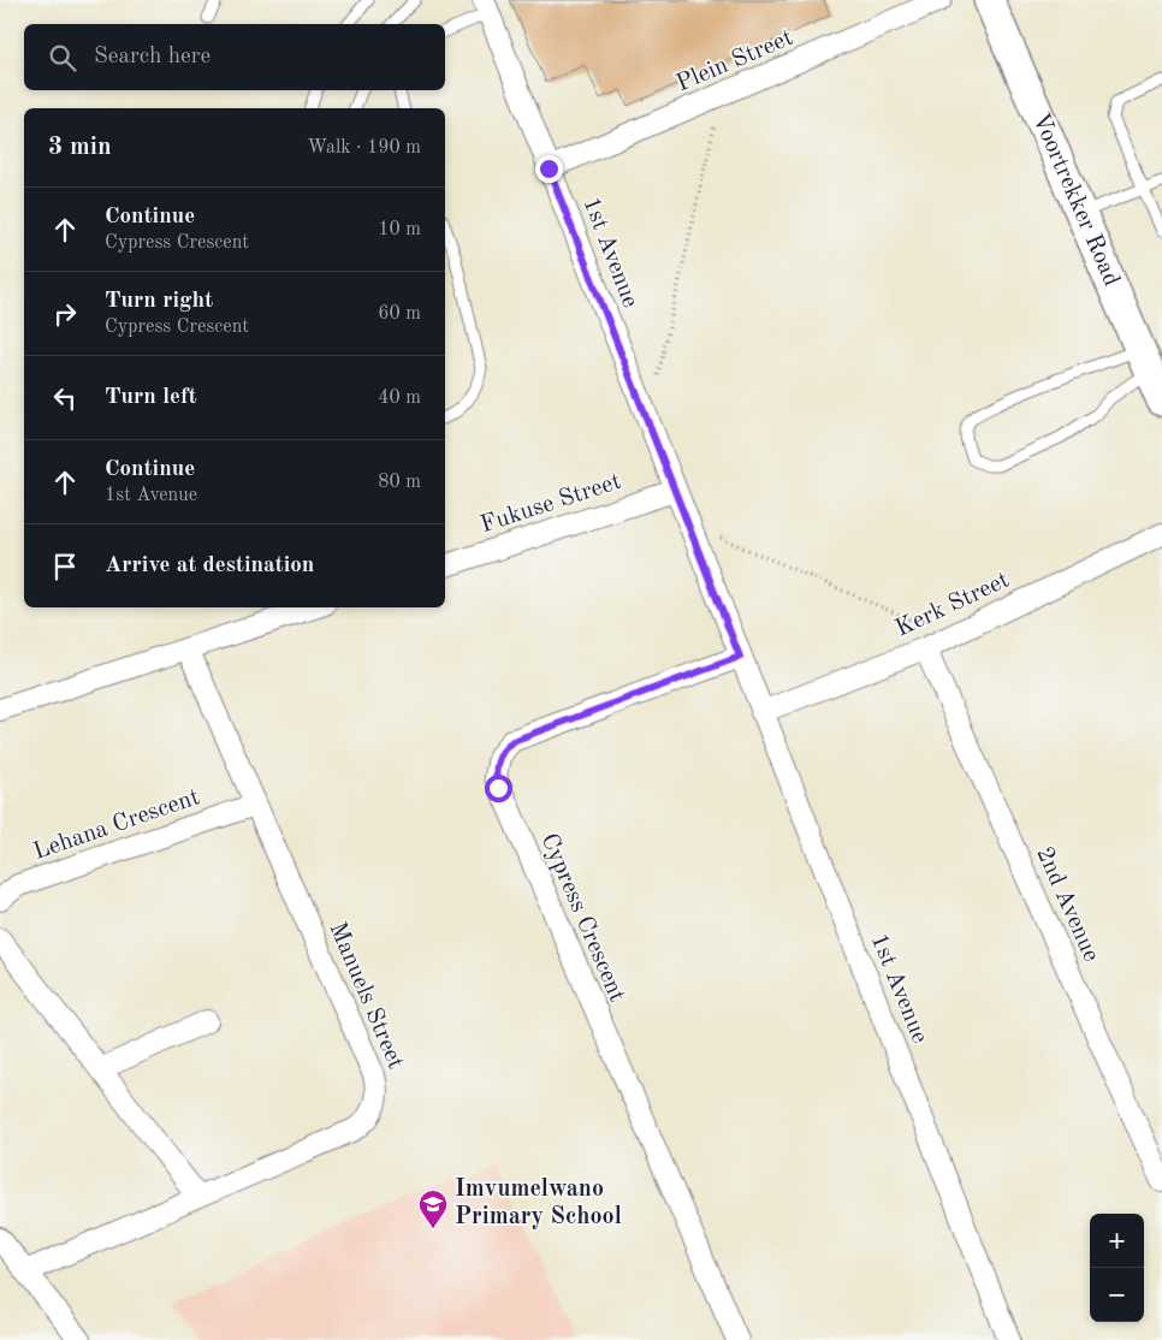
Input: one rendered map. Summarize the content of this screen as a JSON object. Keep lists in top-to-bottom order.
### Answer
{
  "streets": {
    "main road": ["Voortrekker Road"],
    "street": [
      "Plein Street",
      "1st Avenue",
      "Fukuse Street",
      "Kerk Street",
      "Lehana Crescent",
      "2nd Avenue",
      "Cypress Crescent",
      "Manuels Street"
    ]
  },
  "crossings": [
    ["Plein Street", "1st Avenue"],
    ["1st Avenue", "Fukuse Street"],
    ["1st Avenue", "Kerk Street"],
    ["1st Avenue", "Cypress Crescent"],
    ["Kerk Street", "2nd Avenue"],
    ["Lehana Crescent", "Manuels Street"]
  ],
  "places": {
    "school or university": ["Imvumelwano Primary School"]
  },
  "page": {
    "search": "Search here",
    "heading": ["3 min", "Walk · 190 m"],
    "list": [
      ["Continue", "Cypress Crescent", "10 m"],
      ["Turn right", "Cypress Crescent", "60 m"],
      ["Turn left", "40 m"],
      ["Continue", "1st Avenue", "80 m"],
      "Arrive at destination"
    ],
    "map_buttons": ["+", "−"]
  }
}
